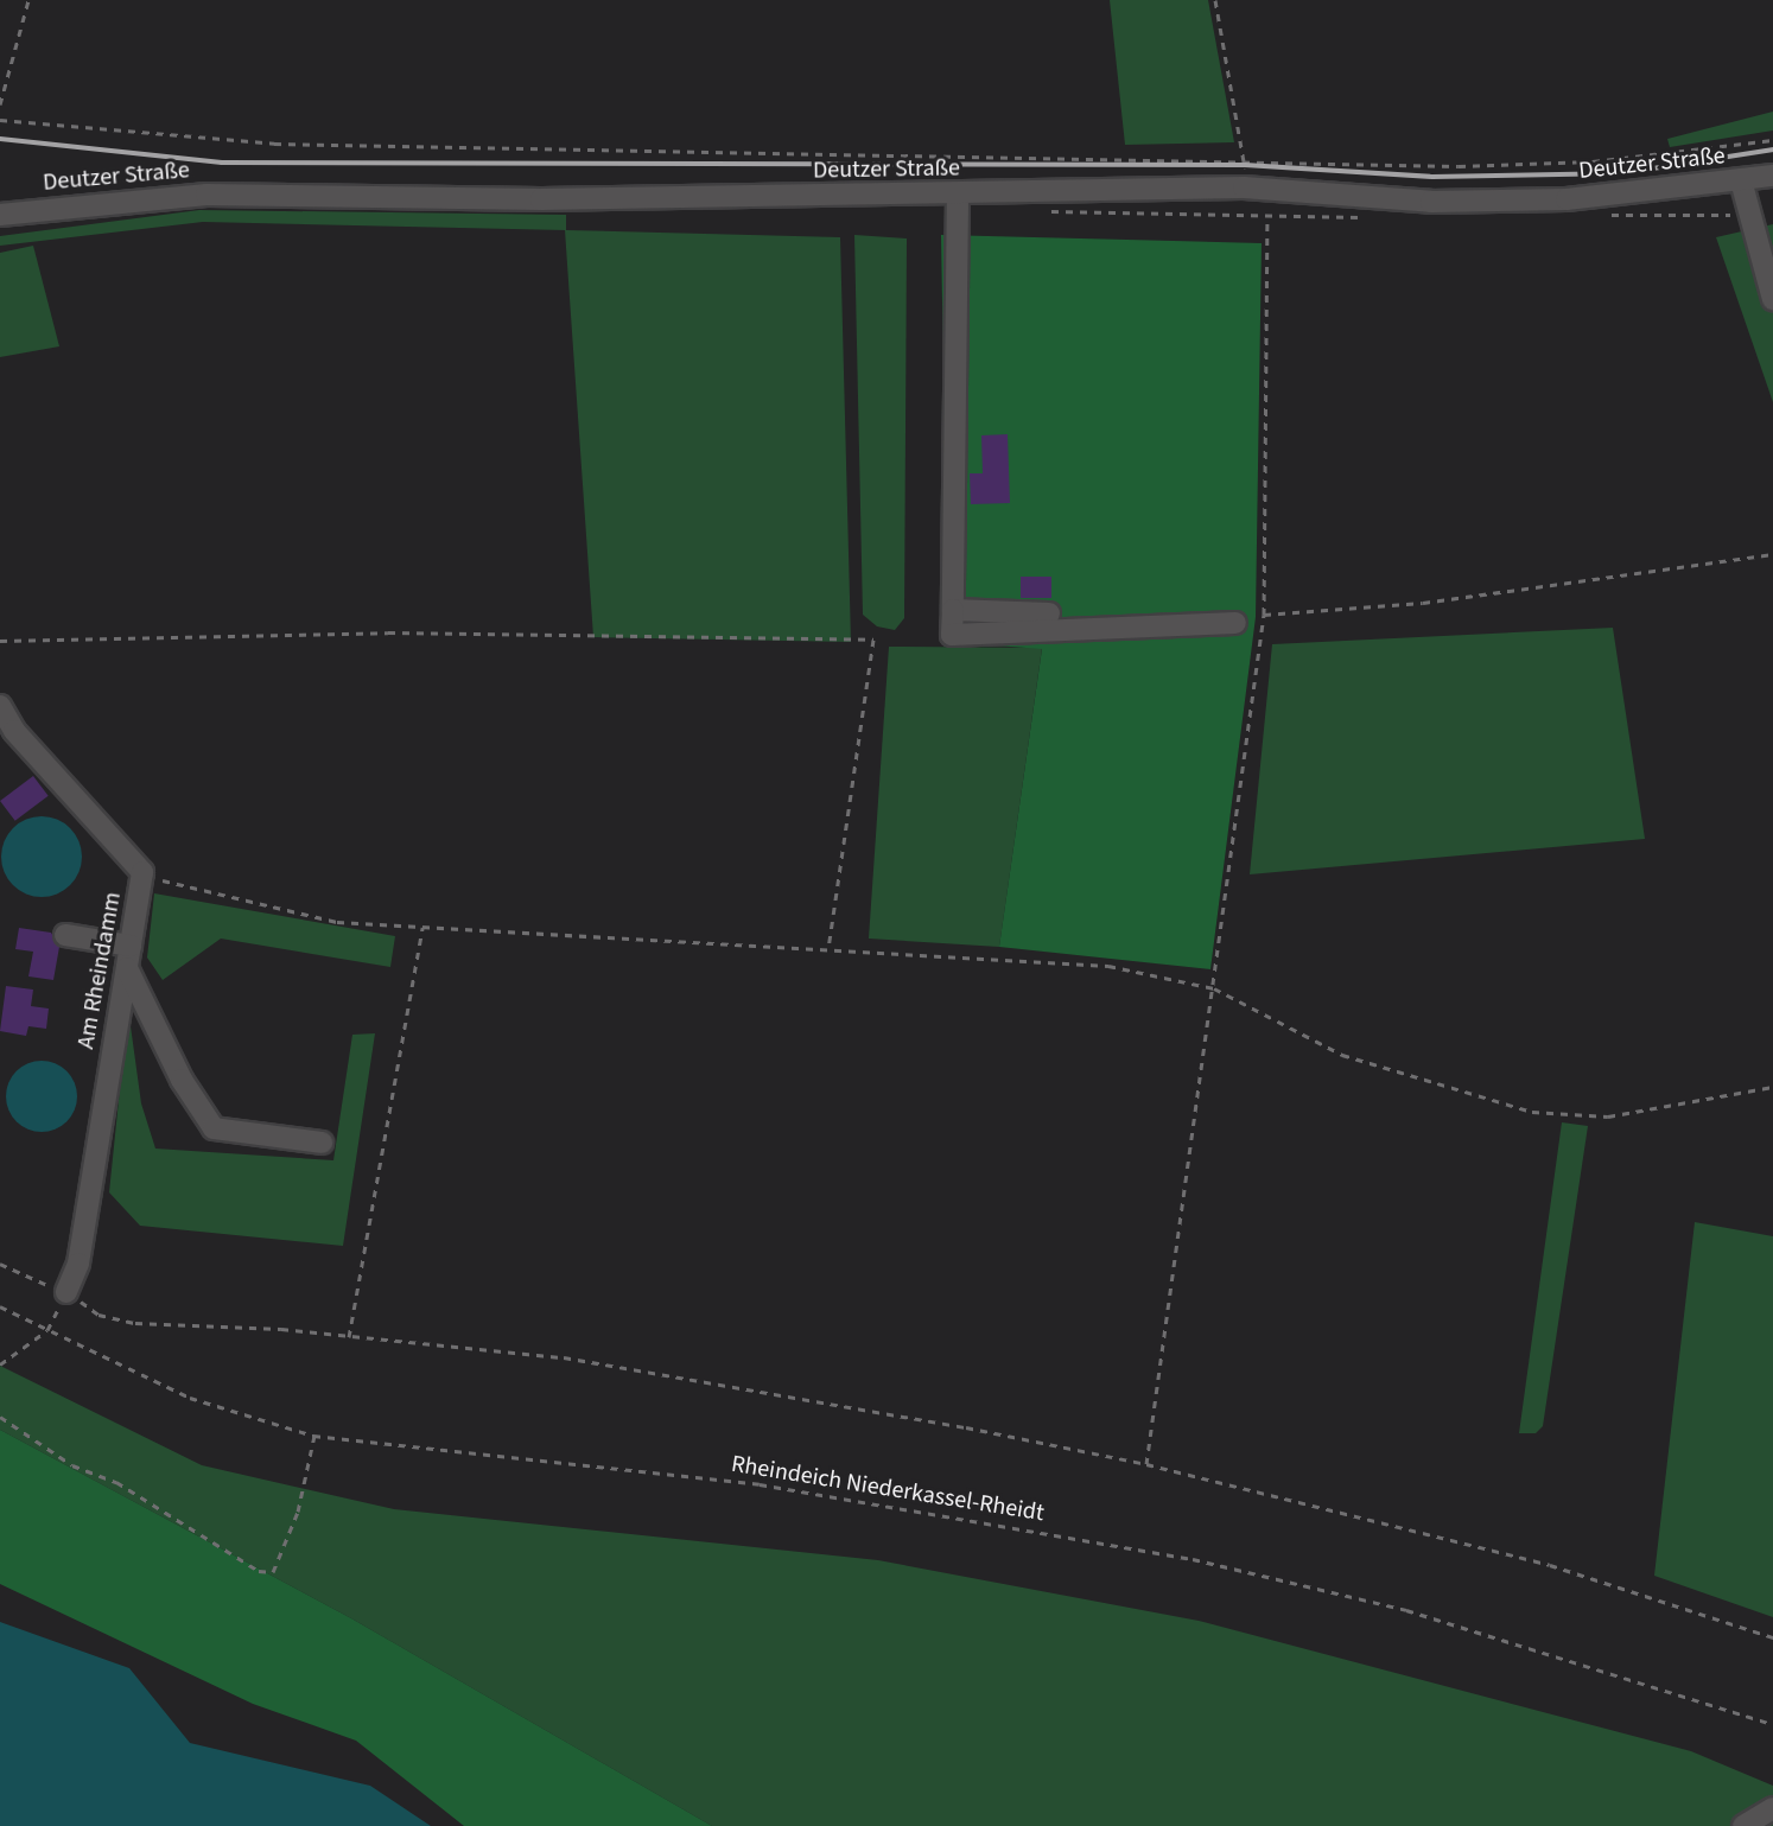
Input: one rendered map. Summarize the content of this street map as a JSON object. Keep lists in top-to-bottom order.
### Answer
{
  "streets": {
    "street": ["Deutzer Straße", "Am Rheindamm"],
    "path": ["Rheindeich Niederkassel-Rheidt"]
  }
}
